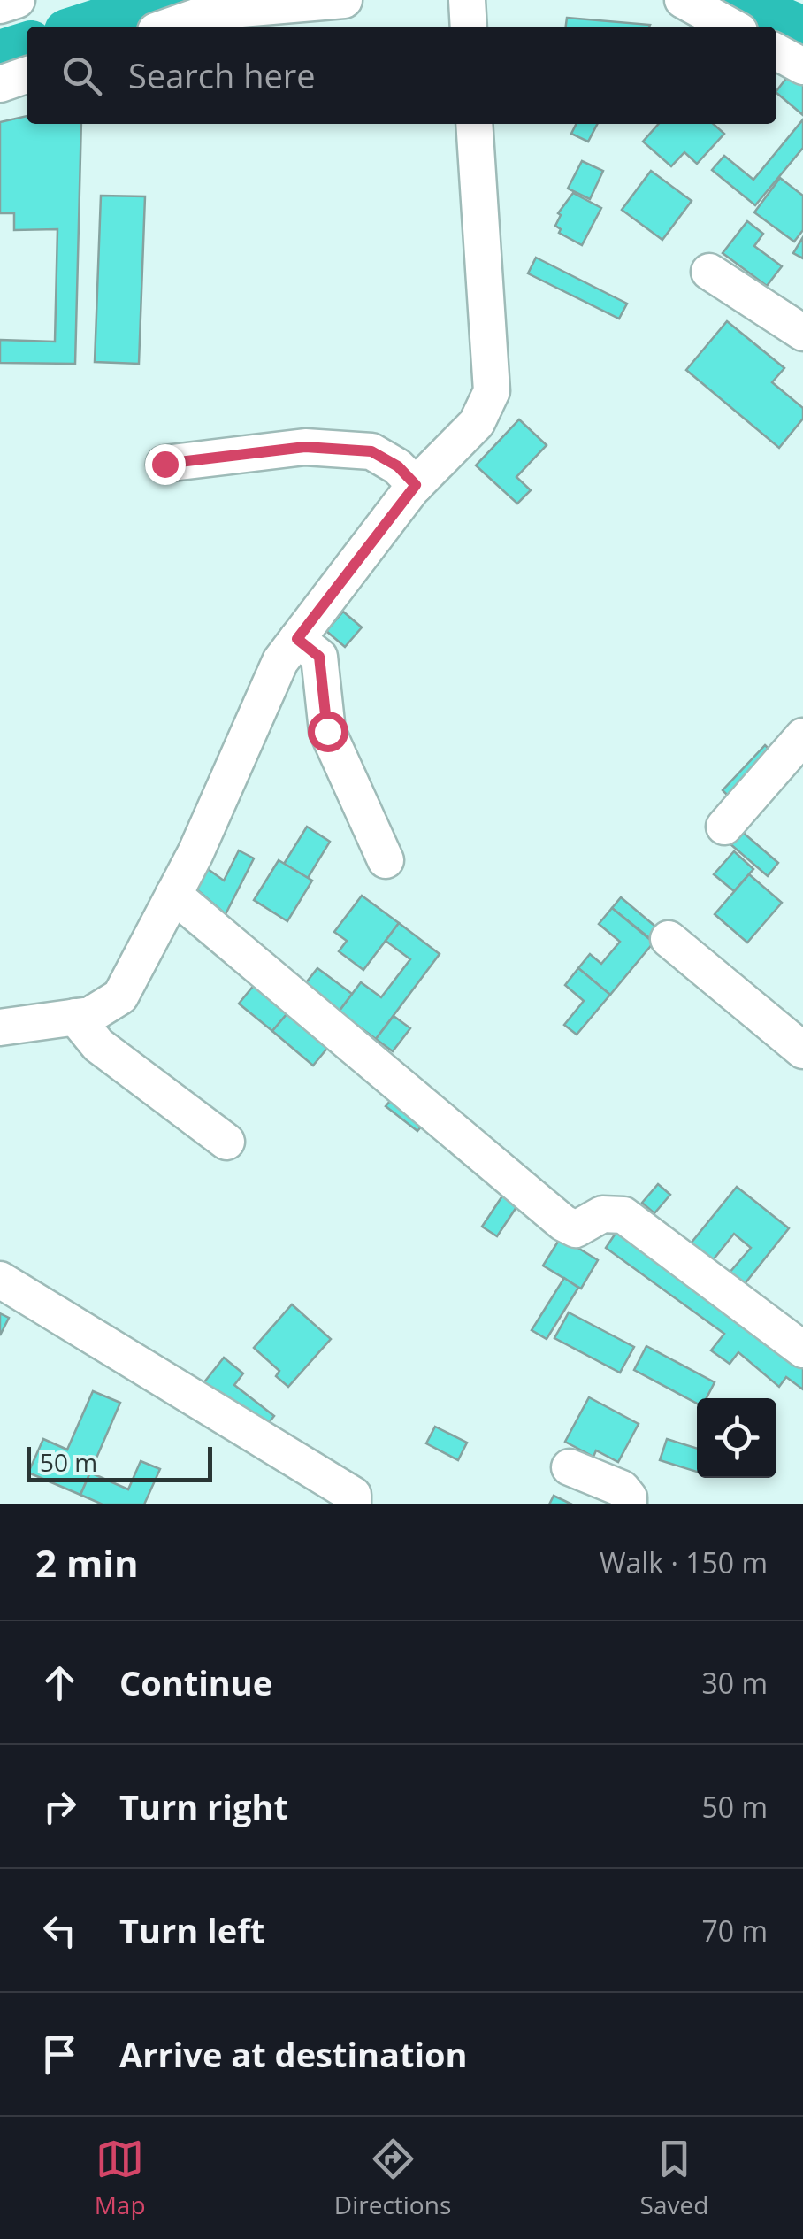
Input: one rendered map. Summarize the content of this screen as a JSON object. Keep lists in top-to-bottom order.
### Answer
{
  "scale_bar": "50 m",
  "page": {
    "search": "Search here",
    "scale": "50 m",
    "heading": ["2 min", "Walk · 150 m"],
    "list": [
      ["Continue", "30 m"],
      ["Turn right", "50 m"],
      ["Turn left", "70 m"],
      "Arrive at destination"
    ],
    "nav": ["Map", "Directions", "Saved"]
  }
}
